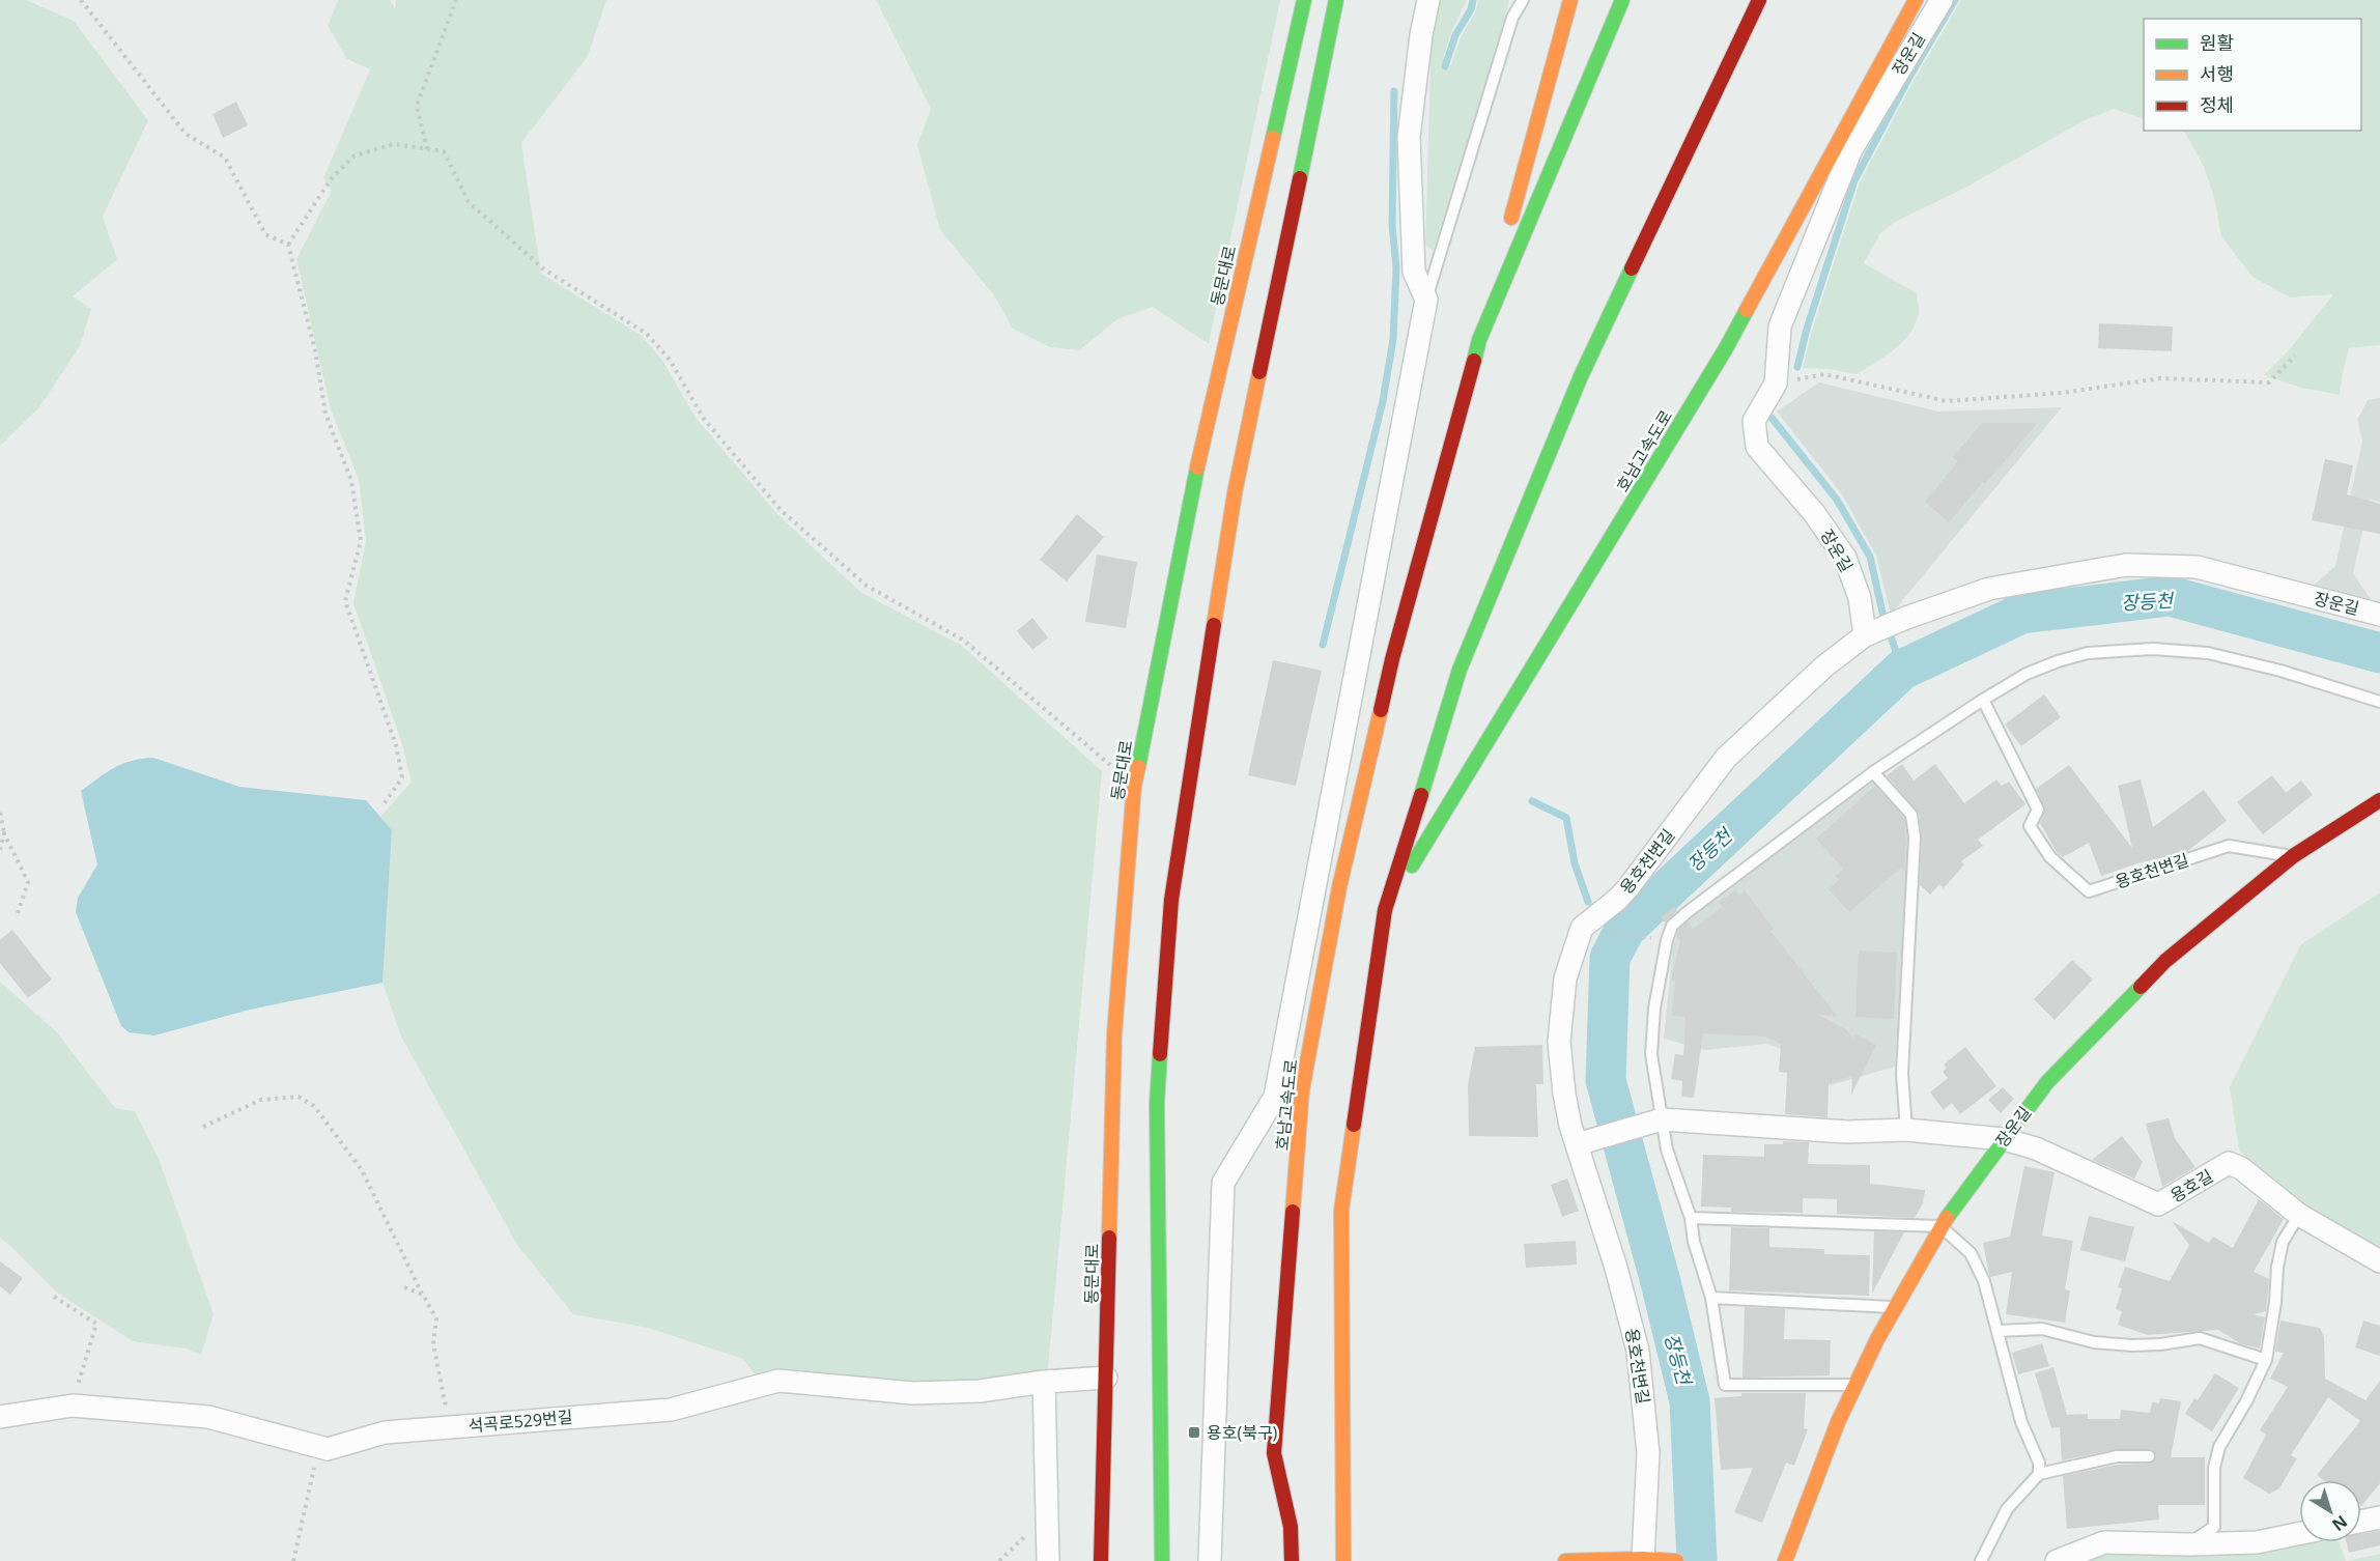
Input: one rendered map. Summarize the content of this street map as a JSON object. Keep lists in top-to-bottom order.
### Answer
{
  "streets": {
    "main road": ["장운길", "동문대로", "호남고속도로"],
    "street": ["용호천변길", "용호길", "석곡로529번길"]
  },
  "crossings": [
    ["장운길", "용호천변길"],
    ["장운길", "용호길"],
    ["동문대로", "석곡로529번길"]
  ],
  "water": ["장등천"],
  "places": {
    "transit": ["용호(북구)"]
  },
  "legend": ["원활", "서행", "정체"],
  "north": "bottom right"
}
